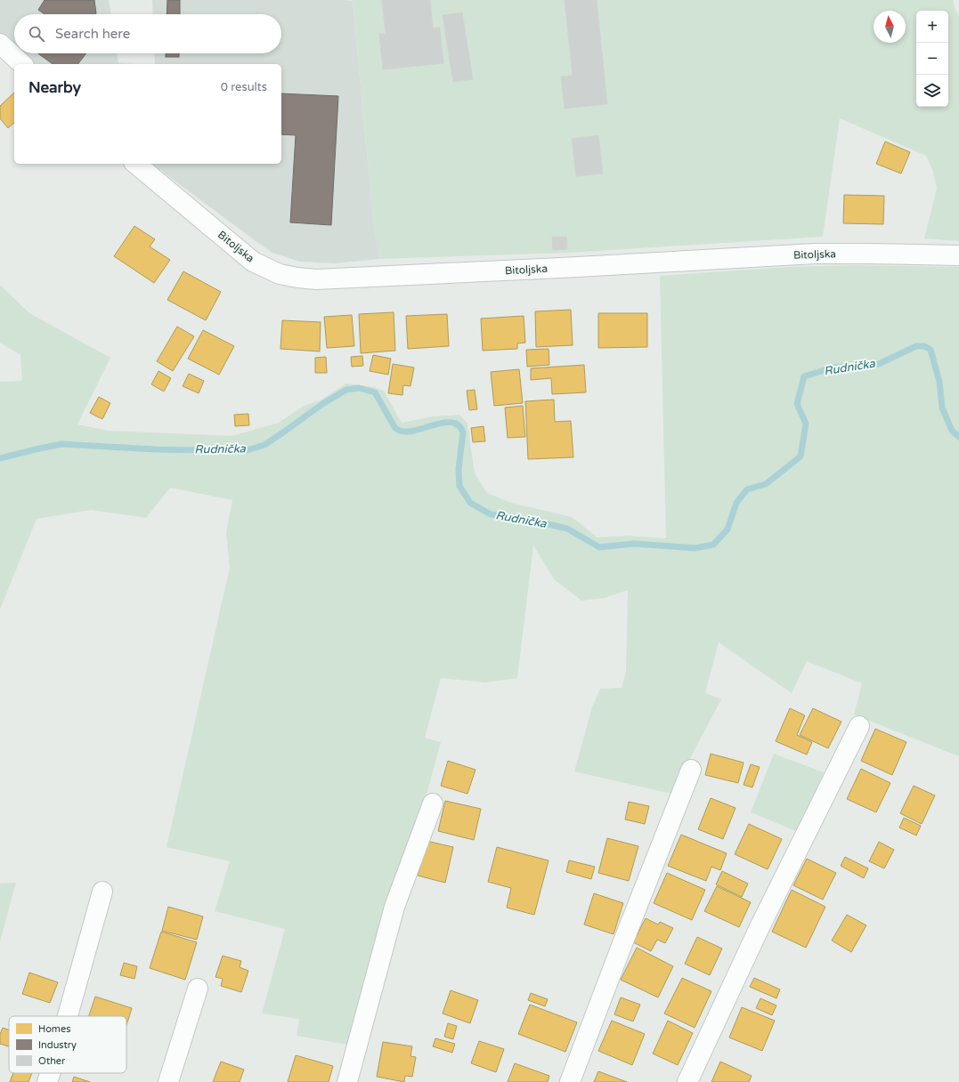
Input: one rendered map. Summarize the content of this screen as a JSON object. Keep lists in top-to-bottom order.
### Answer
{
  "streets": {
    "street": ["Bitoljska"]
  },
  "water": ["Rudnička"],
  "legend": ["Homes", "Industry", "Other"],
  "north": "top",
  "page": {
    "map_buttons": ["+", "−"],
    "search": "Search here",
    "heading": ["Nearby", "0 results"]
  }
}
